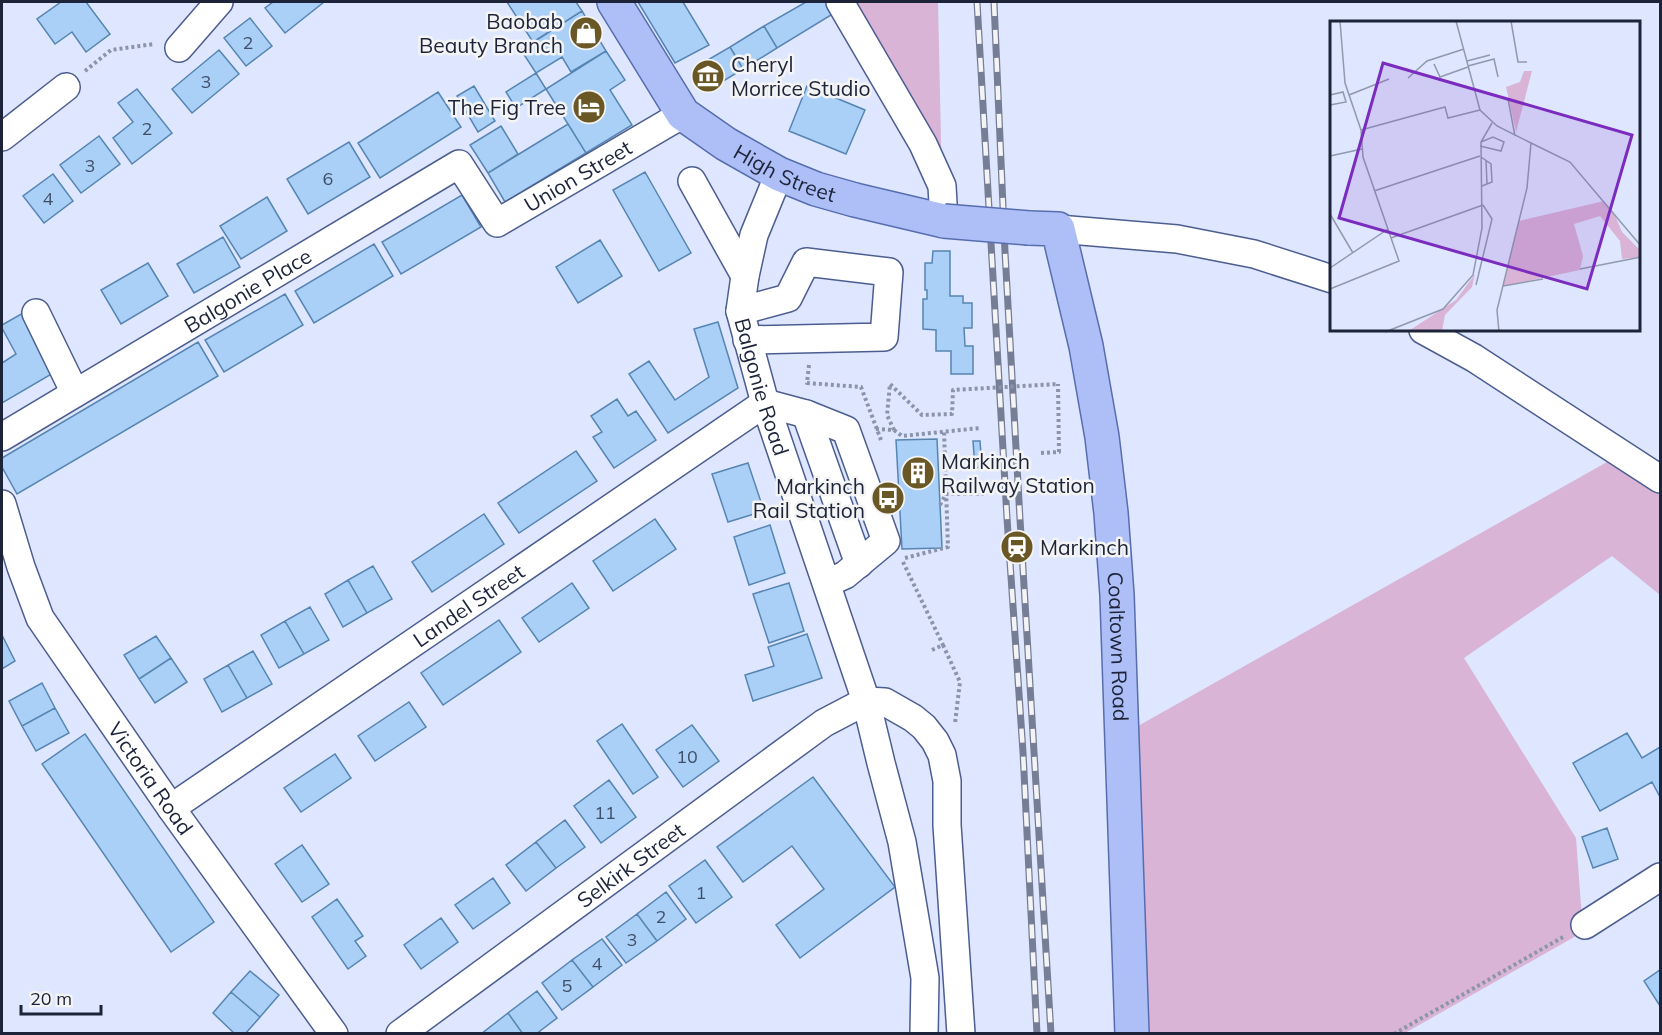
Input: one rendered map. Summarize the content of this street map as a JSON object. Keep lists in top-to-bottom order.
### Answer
{
  "streets": {
    "main road": ["High Street", "Coaltown Road"],
    "street": [
      "Union Street",
      "Balgonie Place",
      "Balgonie Road",
      "Landel Street",
      "Victoria Road",
      "Selkirk Street"
    ]
  },
  "crossings": [
    ["High Street", "Union Street"],
    ["High Street", "Balgonie Road"],
    ["High Street", "Coaltown Road"],
    ["Union Street", "Balgonie Place"],
    ["Balgonie Road", "Landel Street"],
    ["Balgonie Road", "Selkirk Street"],
    ["Landel Street", "Victoria Road"]
  ],
  "places": {
    "shop": ["Baobab Beauty Branch"],
    "museum": ["Cheryl Morrice Studio"],
    "hotel": ["The Fig Tree"],
    "building": ["Markinch Railway Station"],
    "bus stop": ["Markinch Rail Station"],
    "station": ["Markinch"]
  },
  "house_numbers": [
    "2",
    "3",
    "2",
    "3",
    "6",
    "4",
    "10",
    "11",
    "1",
    "2",
    "3",
    "4",
    "5"
  ],
  "scale_bar": "20 m"
}
